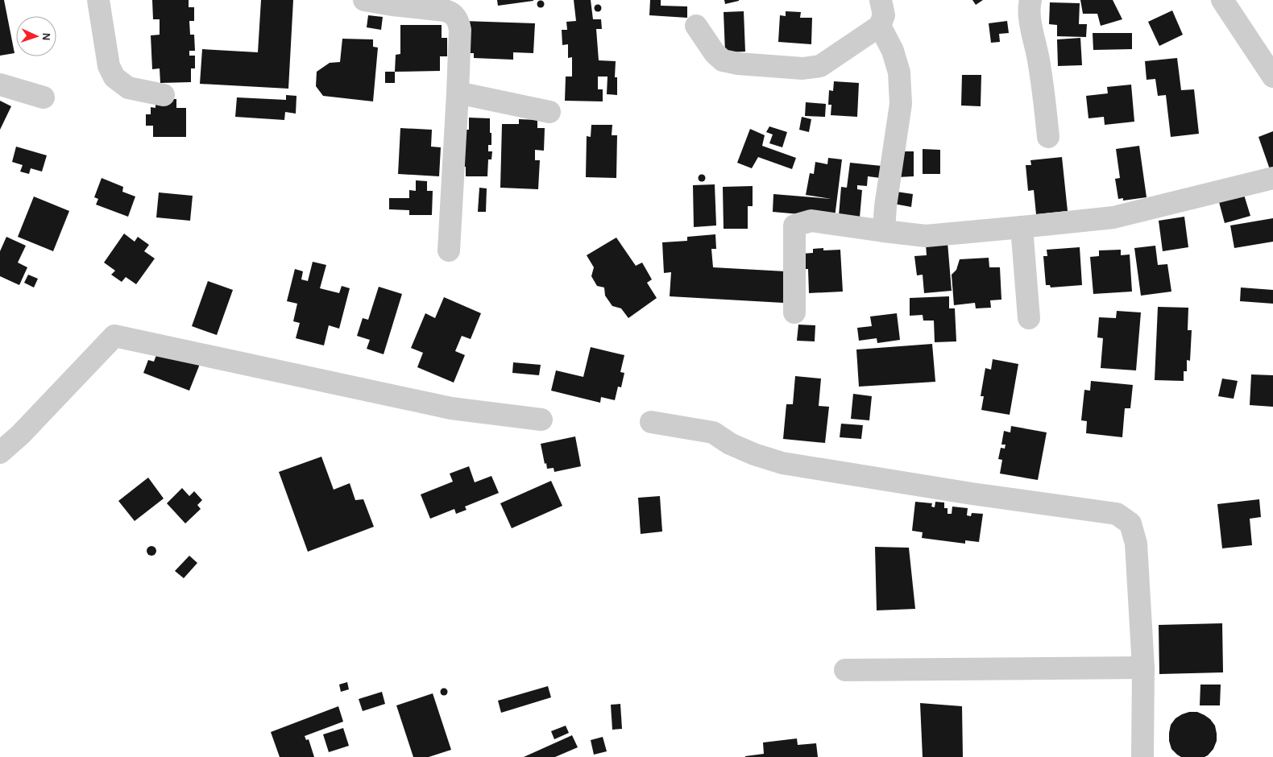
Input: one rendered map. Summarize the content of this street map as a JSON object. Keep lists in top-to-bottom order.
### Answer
{
  "north": "right"
}
